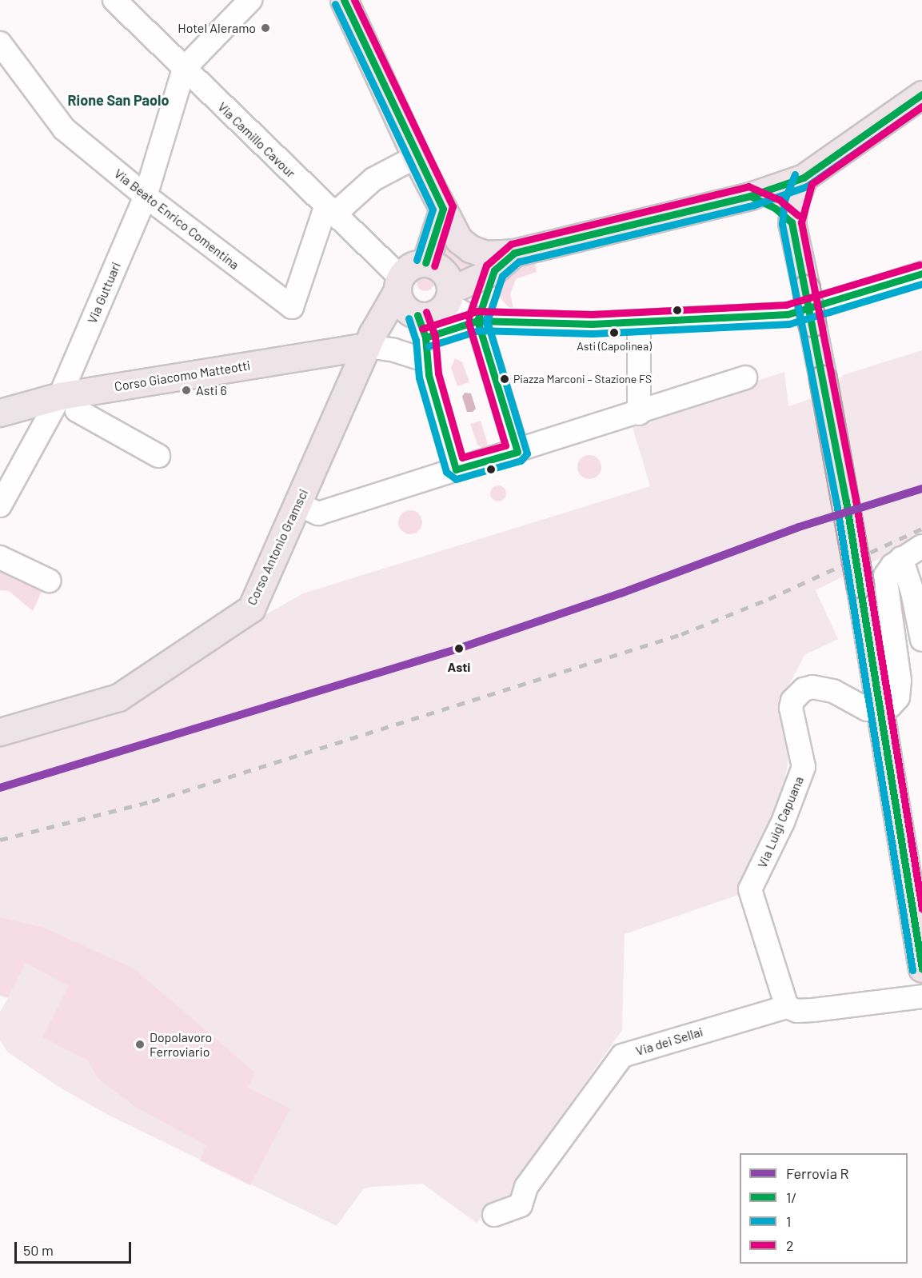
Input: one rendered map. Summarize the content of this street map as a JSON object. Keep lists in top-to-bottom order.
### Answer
{
  "streets": {
    "main road": ["Corso Giacomo Matteotti", "Corso Antonio Gramsci"],
    "street": [
      "Via Camillo Cavour",
      "Via Beato Enrico Comentina",
      "Via Guttuari",
      "Via Luigi Capuana",
      "Via dei Sellai"
    ]
  },
  "crossings": [
    ["Via Camillo Cavour", "Via Beato Enrico Comentina"],
    ["Via Camillo Cavour", "Via Guttuari"],
    ["Via Camillo Cavour", "Corso Antonio Gramsci"],
    ["Via Beato Enrico Comentina", "Via Guttuari"],
    ["Via Guttuari", "Corso Giacomo Matteotti"],
    ["Corso Giacomo Matteotti", "Corso Antonio Gramsci"],
    ["Via Luigi Capuana", "Via dei Sellai"]
  ],
  "districts": ["Rione San Paolo"],
  "places": [
    "Hotel Aleramo",
    "Asti (Capolinea)",
    "Piazza Marconi – Stazione FS",
    "Asti 6",
    "Asti",
    "Dopolavoro Ferroviario"
  ],
  "lines": [
    "transit line 1/",
    "transit line 2",
    "transit line 1",
    "rail line R"
  ],
  "legend": [
    "Ferrovia R",
    "1/",
    "1",
    "2"
  ],
  "scale_bar": "50 m"
}
